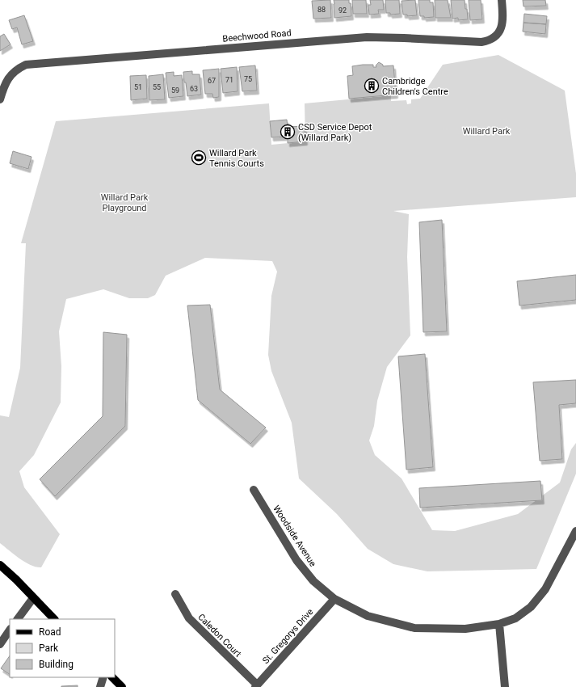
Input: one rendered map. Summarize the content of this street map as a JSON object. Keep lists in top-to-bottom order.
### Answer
{
  "streets": {
    "street": [
      "Beechwood Road",
      "Woodside Avenue",
      "Caledon Court",
      "St. Gregorys Drive"
    ]
  },
  "crossings": [
    ["Woodside Avenue", "St. Gregorys Drive"],
    ["Caledon Court", "St. Gregorys Drive"]
  ],
  "parks": ["Willard Park", "Willard Park Playground"],
  "places": {
    "building": ["Cambridge Children's Centre", "CSD Service Depot (Willard Park)"],
    "sports": ["Willard Park Tennis Courts"]
  },
  "house_numbers": [
    "88",
    "92",
    "75",
    "71",
    "67",
    "51",
    "55",
    "63",
    "59"
  ],
  "legend": ["Road", "Park", "Building"]
}
